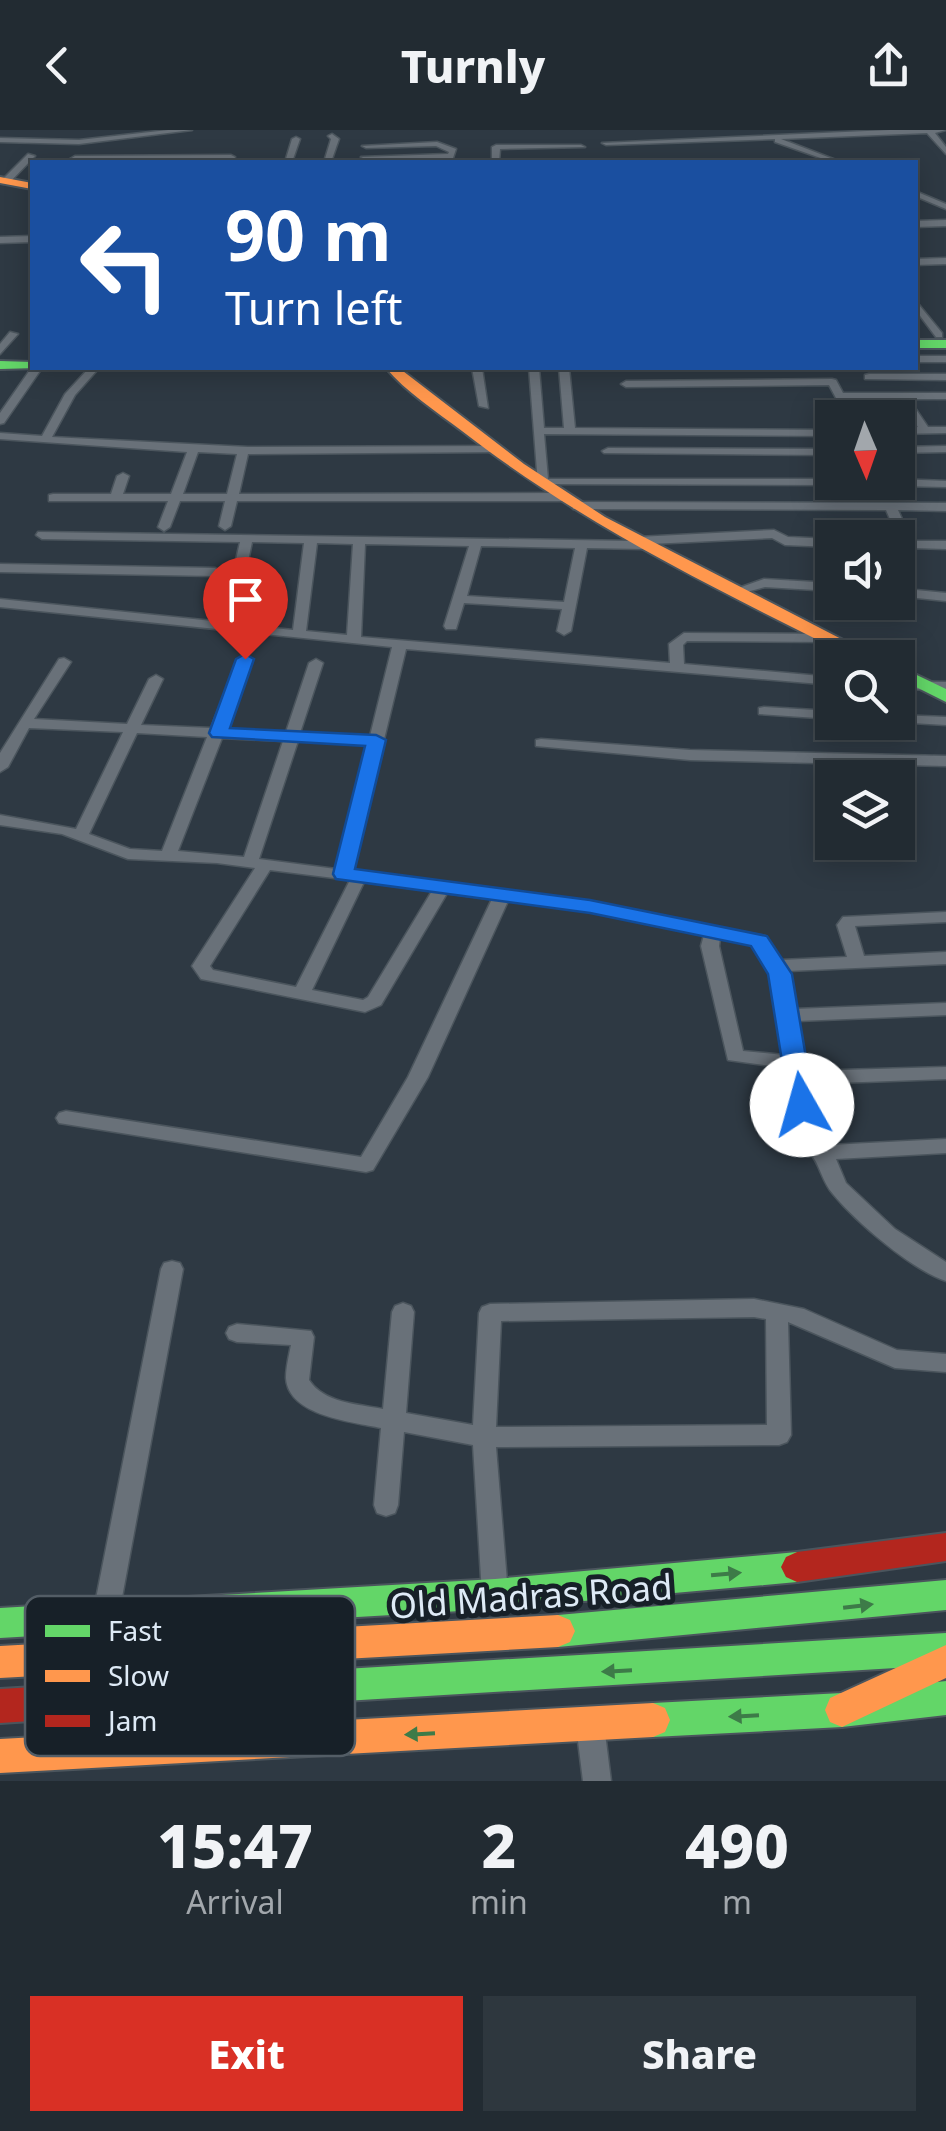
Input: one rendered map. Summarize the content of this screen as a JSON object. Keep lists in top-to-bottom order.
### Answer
{
  "streets": {
    "main road": ["Old Madras Road"]
  },
  "legend": ["Fast", "Slow", "Jam"],
  "north": "bottom",
  "page": {
    "header": "Turnly",
    "turn": ["90 m", "Turn left"],
    "eta": [
      "15:47",
      "Arrival",
      "2",
      "min",
      "490",
      "m"
    ],
    "buttons": ["Exit", "Share"]
  }
}
